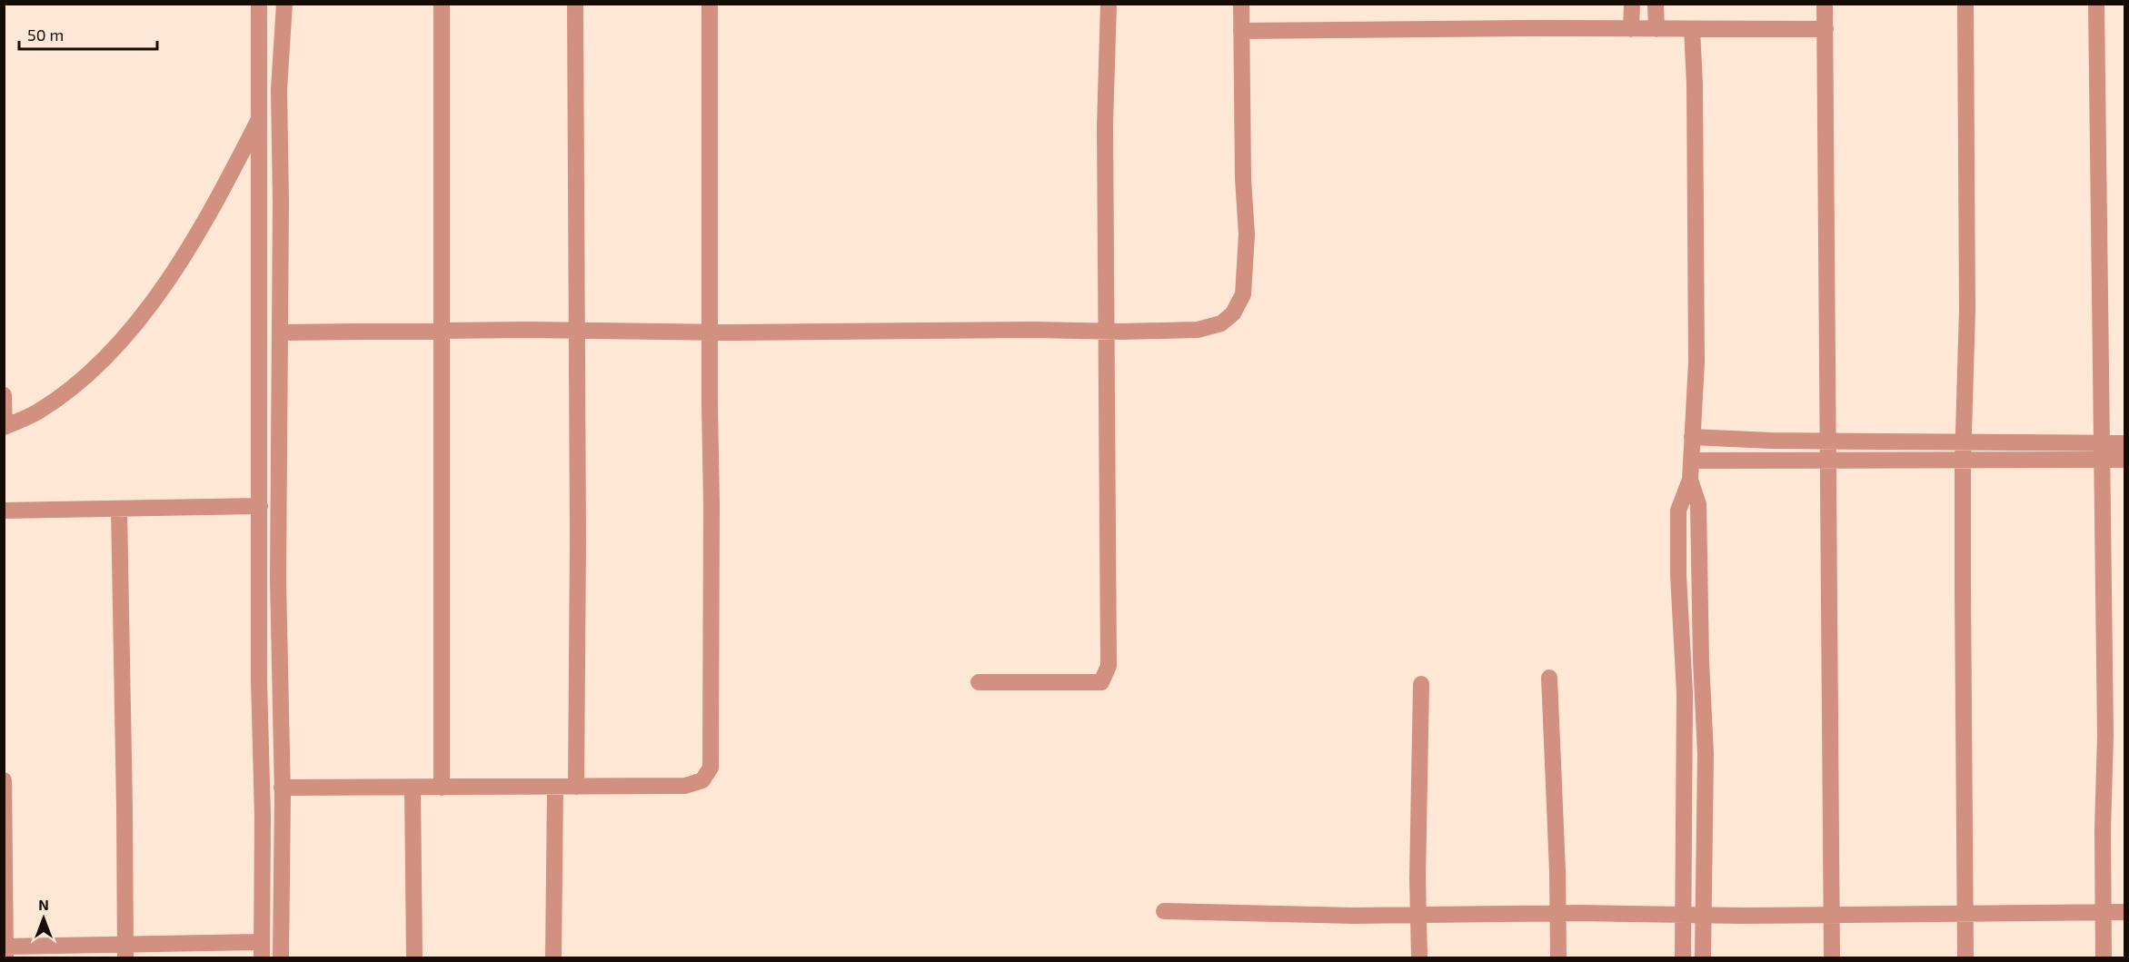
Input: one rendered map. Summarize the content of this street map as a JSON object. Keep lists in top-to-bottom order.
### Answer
{
  "scale_bar": "50 m",
  "north": "top"
}
